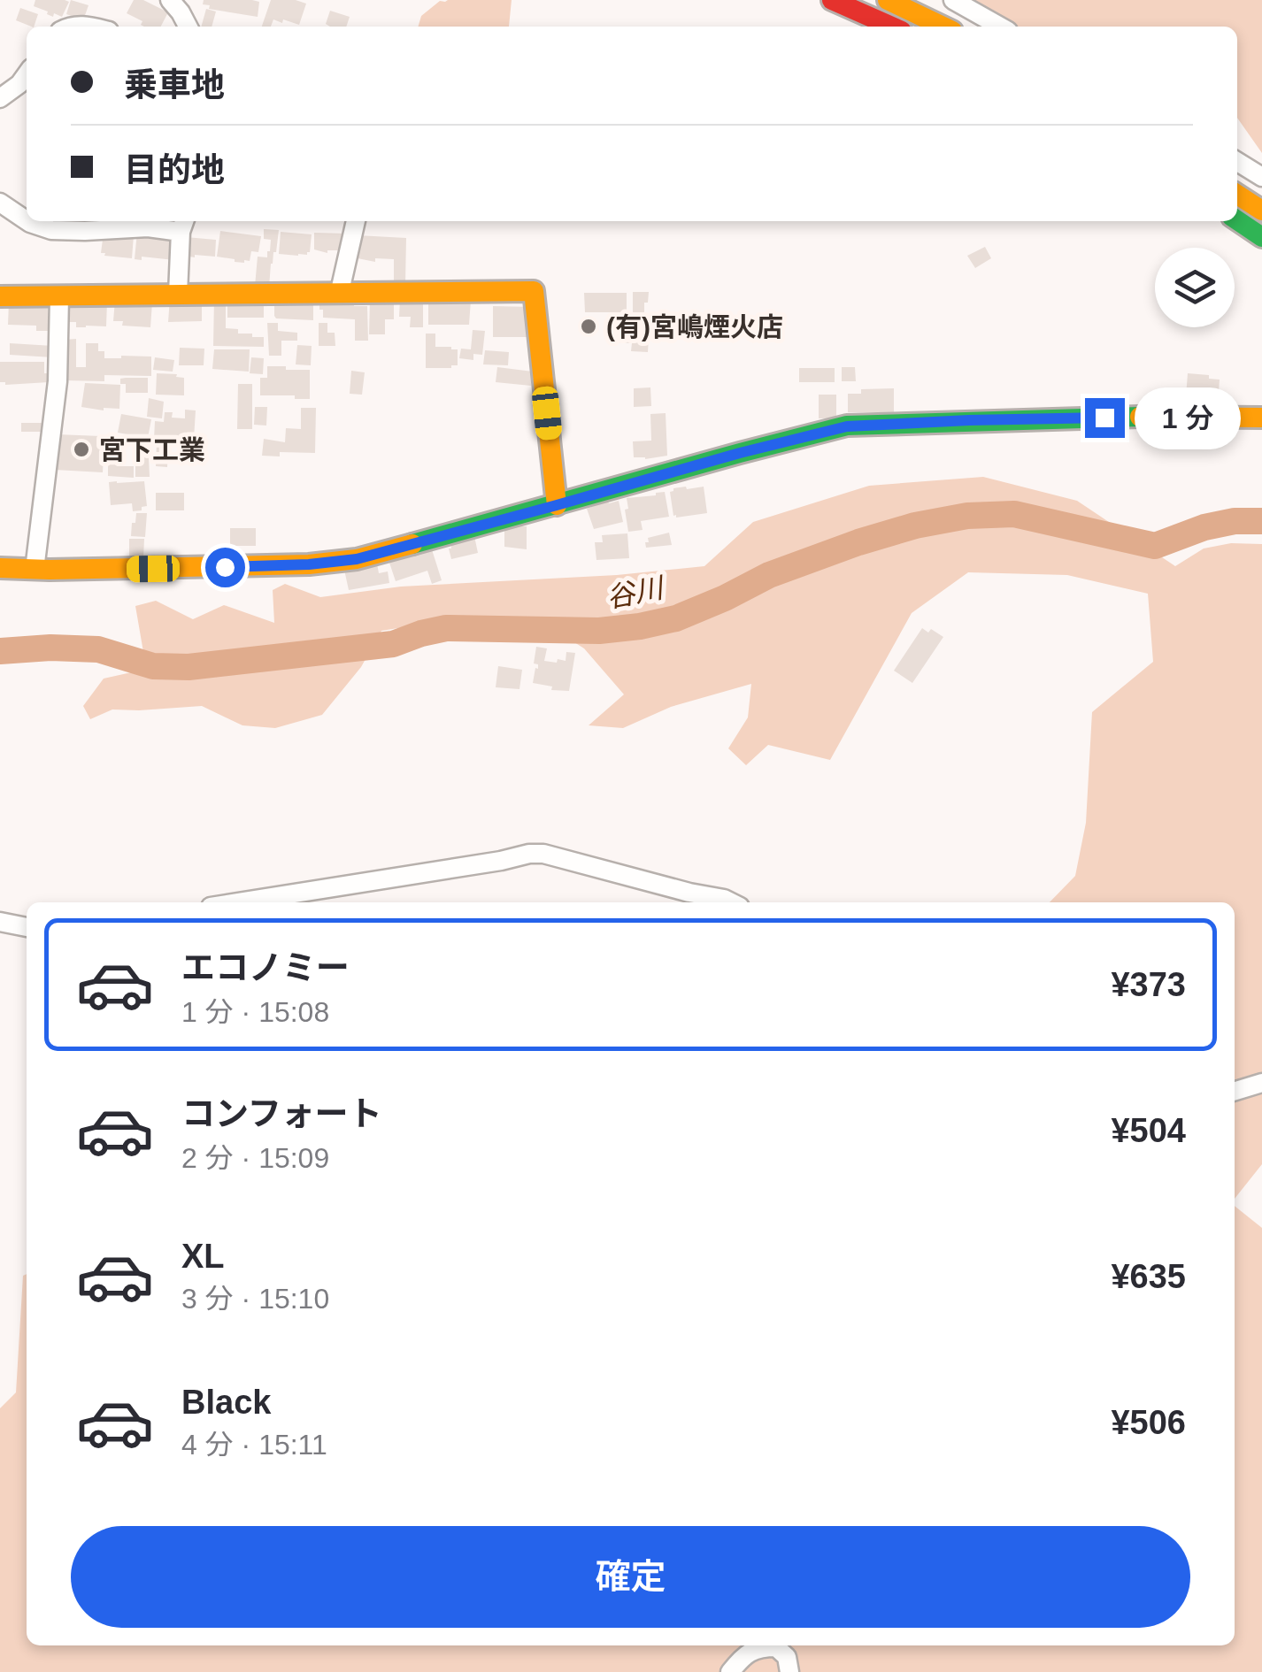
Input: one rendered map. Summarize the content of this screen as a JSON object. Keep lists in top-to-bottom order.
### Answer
{
  "water": ["谷川"],
  "places": ["(有)宮嶋煙火店", "宮下工業"],
  "page": {
    "banner": ["乗車地", "目的地"],
    "bubble": "1 分",
    "list": [
      {
        "name": "エコノミー",
        "note": "1 分 · 15:08",
        "value": "¥373"
      },
      {
        "name": "コンフォート",
        "note": "2 分 · 15:09",
        "value": "¥504"
      },
      {
        "name": "XL",
        "note": "3 分 · 15:10",
        "value": "¥635"
      },
      {
        "name": "Black",
        "note": "4 分 · 15:11",
        "value": "¥506"
      }
    ],
    "buttons": "確定"
  }
}
